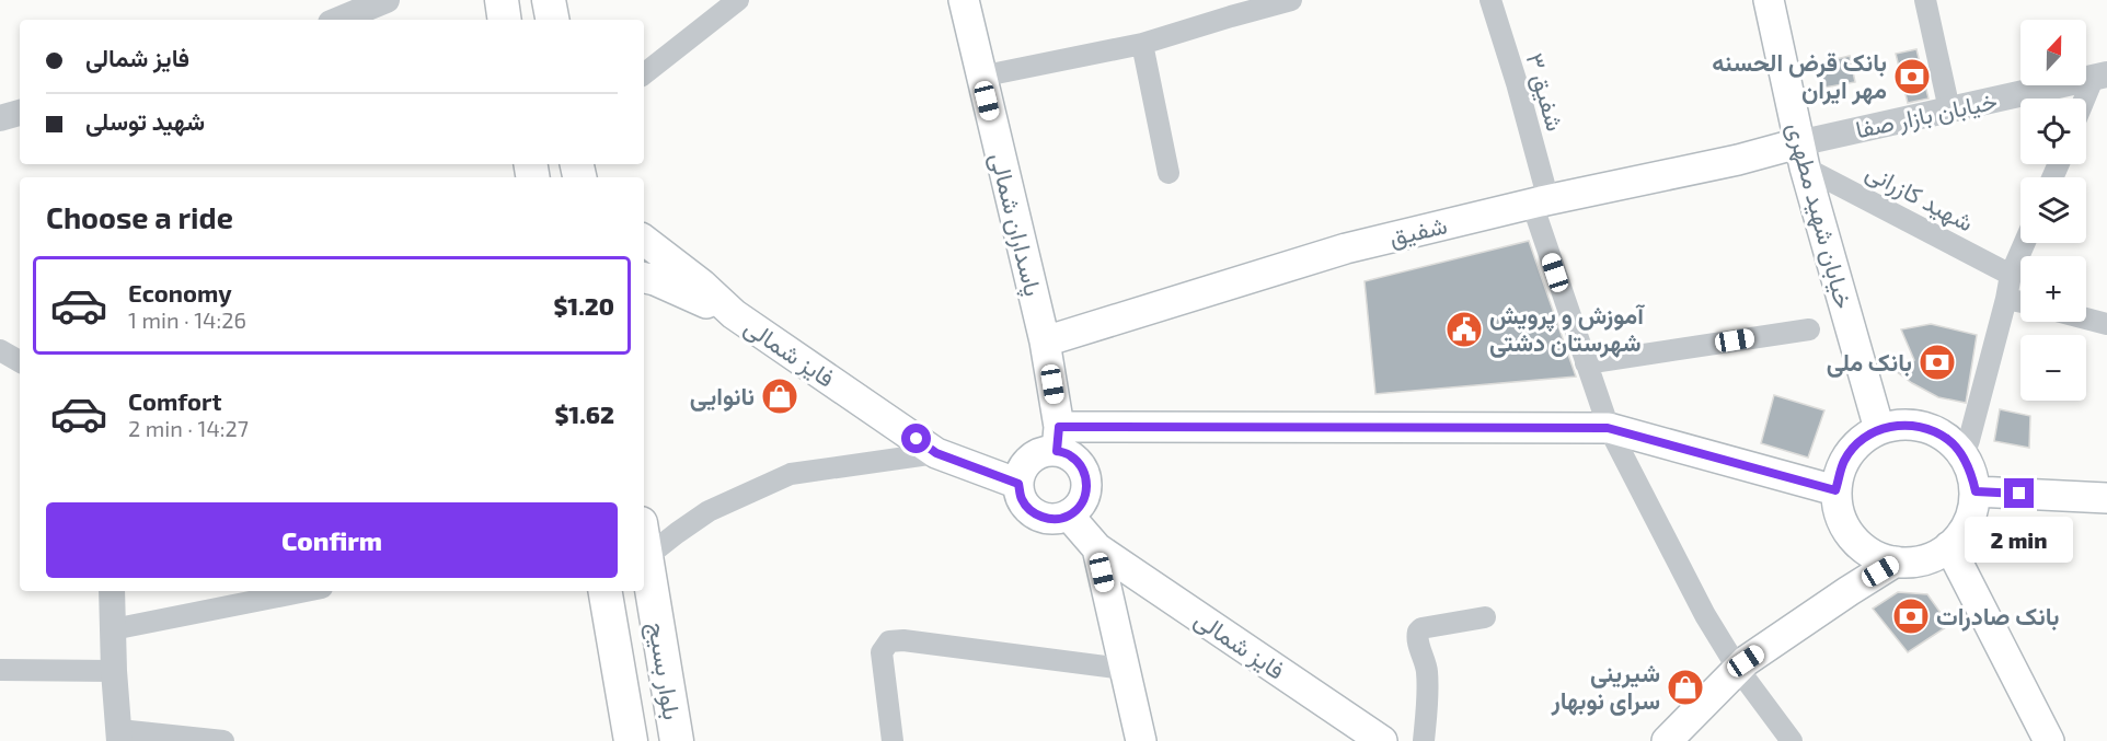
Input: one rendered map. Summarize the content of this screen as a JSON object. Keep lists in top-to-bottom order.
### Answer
{
  "streets": {
    "main road": [
      "خیابان شهید مطهری",
      "پاسداران شمالی",
      "شفیق",
      "فایز شمالی",
      "بلوار بسیج"
    ],
    "street": ["شفیق ۳", "خیابان بازار صفا", "شهید کازرانی"]
  },
  "crossings": [
    ["شفیق ۳", "شفیق"],
    ["خیابان بازار صفا", "شهید کازرانی"],
    ["خیابان بازار صفا", "خیابان شهید مطهری"],
    ["خیابان بازار صفا", "شفیق"],
    ["شهید کازرانی", "خیابان شهید مطهری"],
    ["شهید کازرانی", "شفیق"],
    ["خیابان شهید مطهری", "شفیق"],
    ["پاسداران شمالی", "شفیق"],
    ["پاسداران شمالی", "فایز شمالی"]
  ],
  "places": {
    "bank": ["بانک قرض الحسنه مهر ایران", "بانک ملی", "بانک صادرات"],
    "public building": ["آموزش و پرویش شهرستان دشتی"],
    "shop": ["نانوایی", "شیرینی سرای نوبهار"]
  },
  "north": "top",
  "page": {
    "map_buttons": ["+", "−"],
    "banner": ["فایز شمالی", "شهید توسلی"],
    "heading": "Choose a ride",
    "list": [
      {
        "name": "Economy",
        "note": "1 min · 14:26",
        "value": "$1.20"
      },
      {
        "name": "Comfort",
        "note": "2 min · 14:27",
        "value": "$1.62"
      }
    ],
    "buttons": "Confirm",
    "bubble": "2 min"
  }
}
